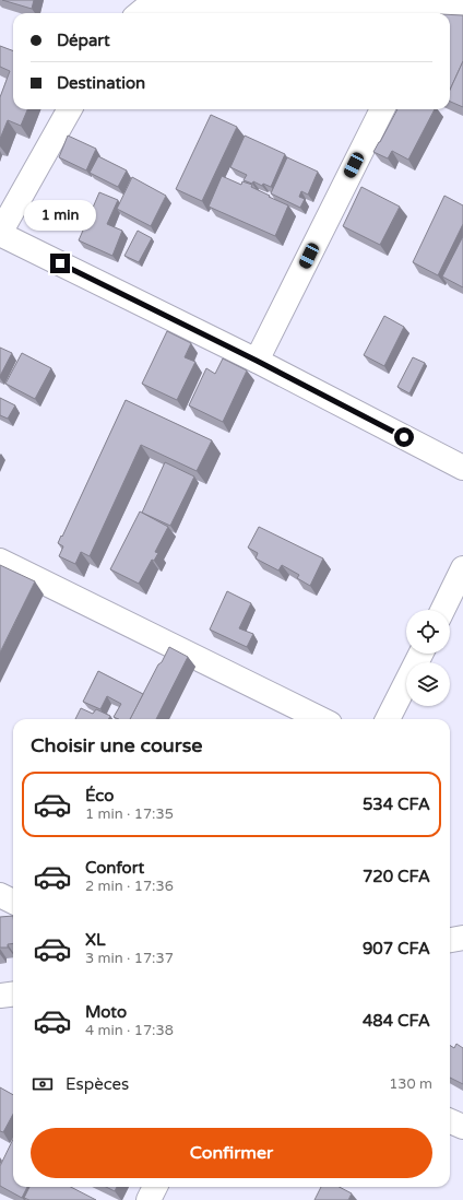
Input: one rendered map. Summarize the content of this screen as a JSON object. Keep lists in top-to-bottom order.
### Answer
{
  "page": {
    "banner": ["Départ", "Destination"],
    "bubble": "1 min",
    "heading": "Choisir une course",
    "list": [
      {
        "name": "Éco",
        "note": "1 min · 17:35",
        "value": "534 CFA"
      },
      {
        "name": "Confort",
        "note": "2 min · 17:36",
        "value": "720 CFA"
      },
      {
        "name": "XL",
        "note": "3 min · 17:37",
        "value": "907 CFA"
      },
      {
        "name": "Moto",
        "note": "4 min · 17:38",
        "value": "484 CFA"
      }
    ],
    "pay": ["Espèces", "130 m"],
    "buttons": "Confirmer"
  }
}
